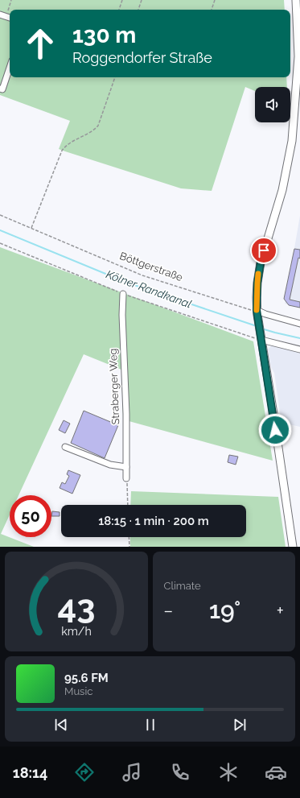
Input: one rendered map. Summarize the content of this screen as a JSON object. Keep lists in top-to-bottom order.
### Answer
{
  "streets": {
    "lane": ["Straberger Weg"],
    "path": ["Böttgerstraße"]
  },
  "water": ["Kölner Randkanal"],
  "page": {
    "turn": ["130 m", "Roggendorfer Straße"],
    "limit": "50",
    "trip": "18:15 · 1 min · 200 m",
    "tile": "Climate",
    "heat": ["−", "19°", "+"],
    "song": ["95.6 FM", "Music"],
    "tabs": "18:14",
    "gauge": ["43", "km/h"]
  }
}
